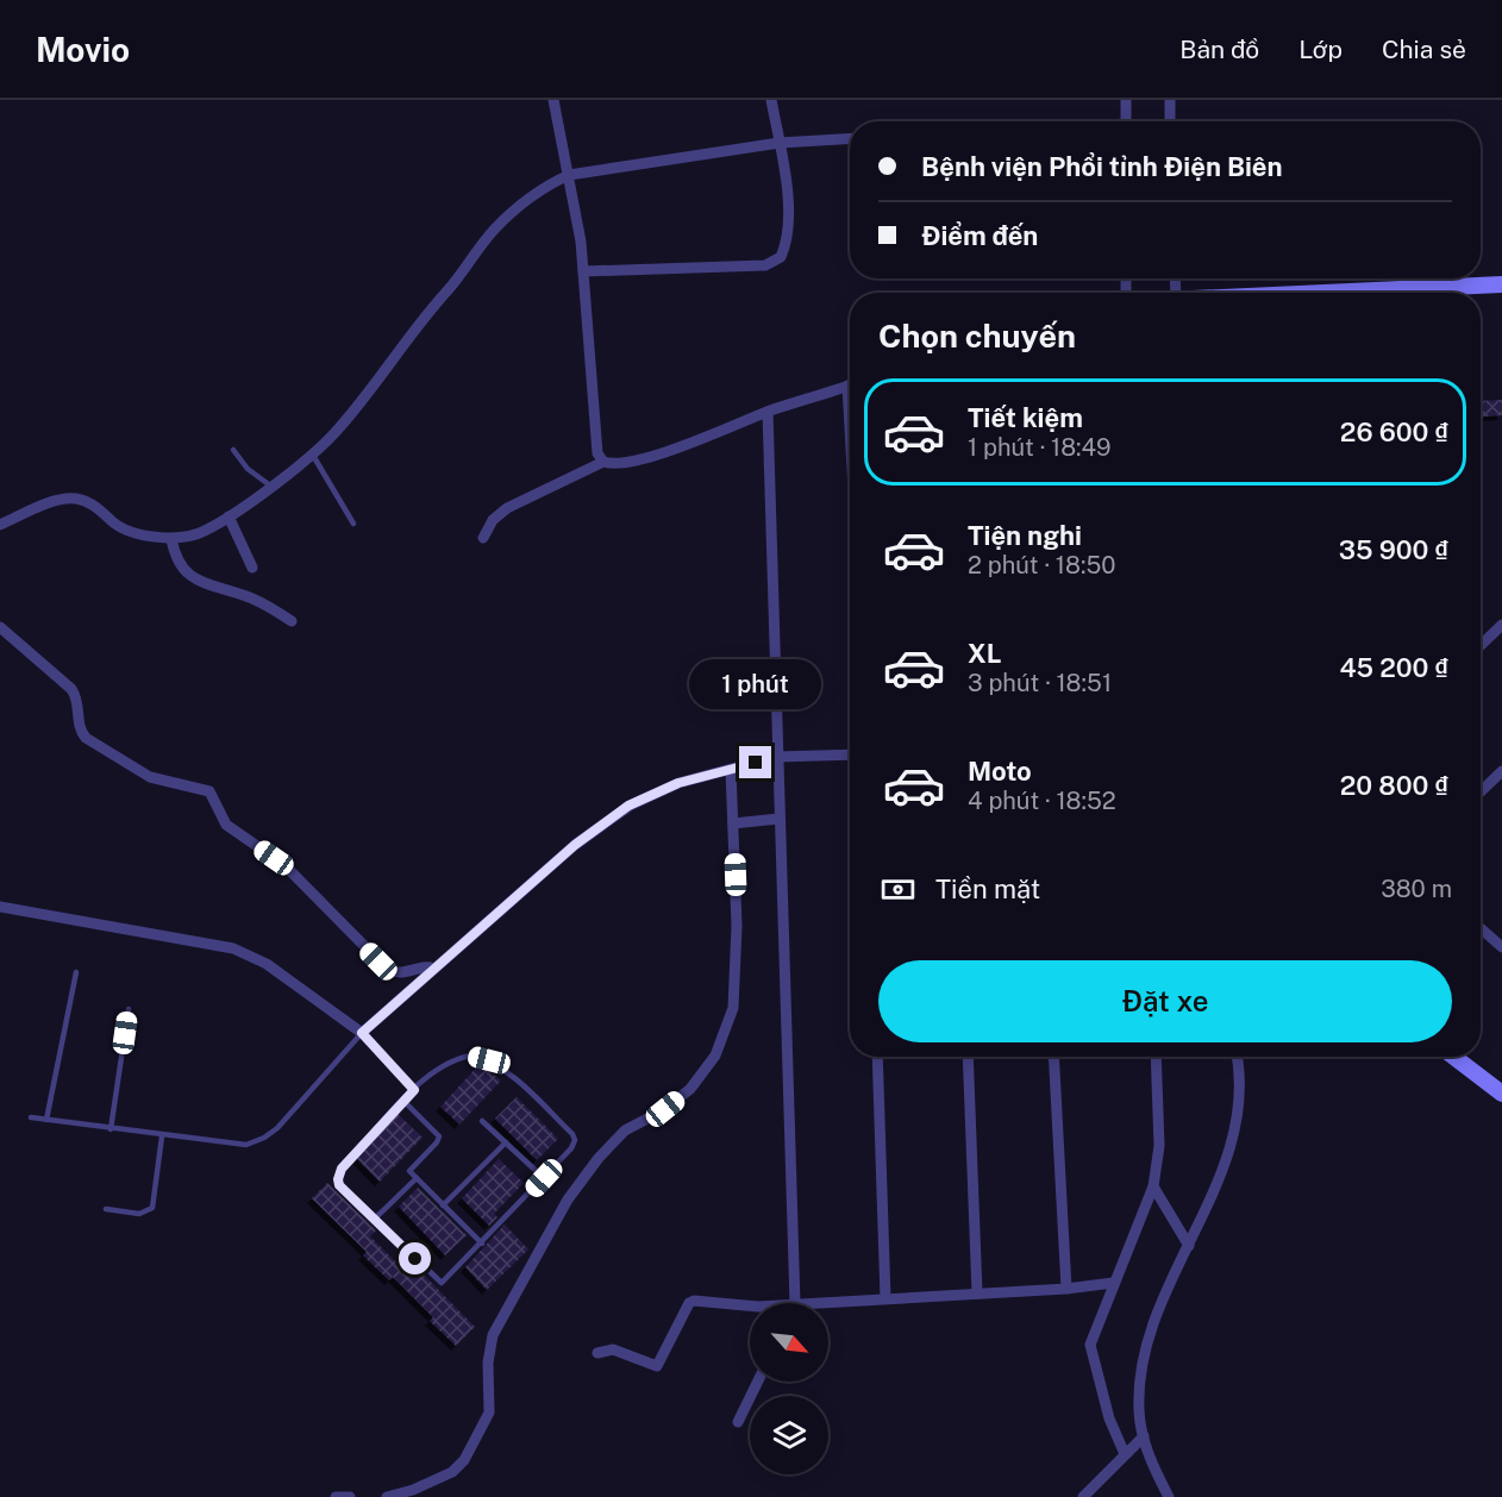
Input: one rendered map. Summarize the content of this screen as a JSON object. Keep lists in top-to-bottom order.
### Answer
{
  "north": "bottom right",
  "page": {
    "header": "Movio",
    "nav": ["Bản đồ", "Lớp", "Chia sẻ"],
    "banner": ["Bệnh viện Phổi tỉnh Điện Biên", "Điểm đến"],
    "heading": "Chọn chuyến",
    "list": [
      {
        "name": "Tiết kiệm",
        "note": "1 phút · 18:49",
        "value": "26 600 ₫"
      },
      {
        "name": "Tiện nghi",
        "note": "2 phút · 18:50",
        "value": "35 900 ₫"
      },
      {
        "name": "XL",
        "note": "3 phút · 18:51",
        "value": "45 200 ₫"
      },
      {
        "name": "Moto",
        "note": "4 phút · 18:52",
        "value": "20 800 ₫"
      }
    ],
    "bubble": "1 phút",
    "pay": ["Tiền mặt", "380 m"],
    "buttons": "Đặt xe"
  }
}
